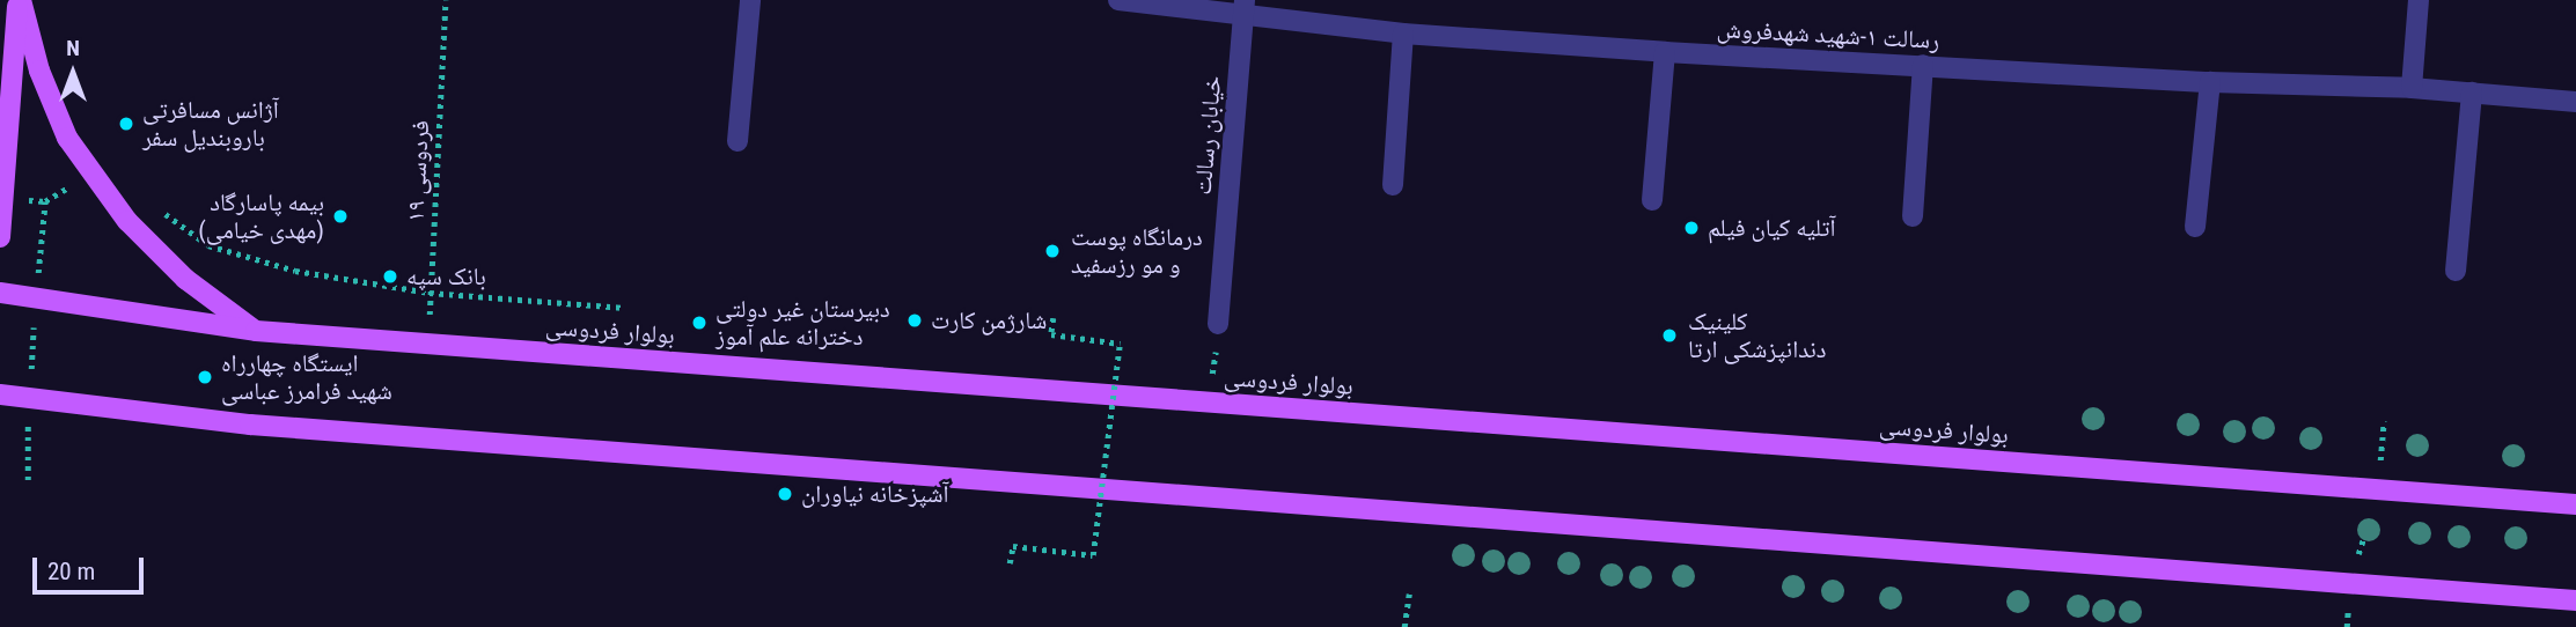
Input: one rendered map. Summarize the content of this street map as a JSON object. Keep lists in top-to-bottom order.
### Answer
{
  "streets": {
    "main road": ["بولوار فردوسی"],
    "street": ["رسالت ۱-شهید شهدفروش", "خیابان رسالت"],
    "path": ["فردوسی ۱۹"]
  },
  "crossings": [
    ["رسالت ۱-شهید شهدفروش", "خیابان رسالت"],
    ["فردوسی ۱۹", "بولوار فردوسی"]
  ],
  "places": [
    "آژانس مسافرتی باروبندیل سفر",
    "بیمه پاسارگاد (مهدی خیامی)",
    "آتلیه کیان فیلم",
    "درمانگاه پوست و مو رزسفید",
    "بانک سپه",
    "شارژمن کارت",
    "دبیرستان غیر دولتی دخترانه علم آموز",
    "کلینیک دندانپزشکی ارتا",
    "ایستگاه چهارراه شهید فرامرز عباسی",
    "آشپزخانه نیاوران"
  ],
  "scale_bar": "20 m",
  "north": "top"
}
